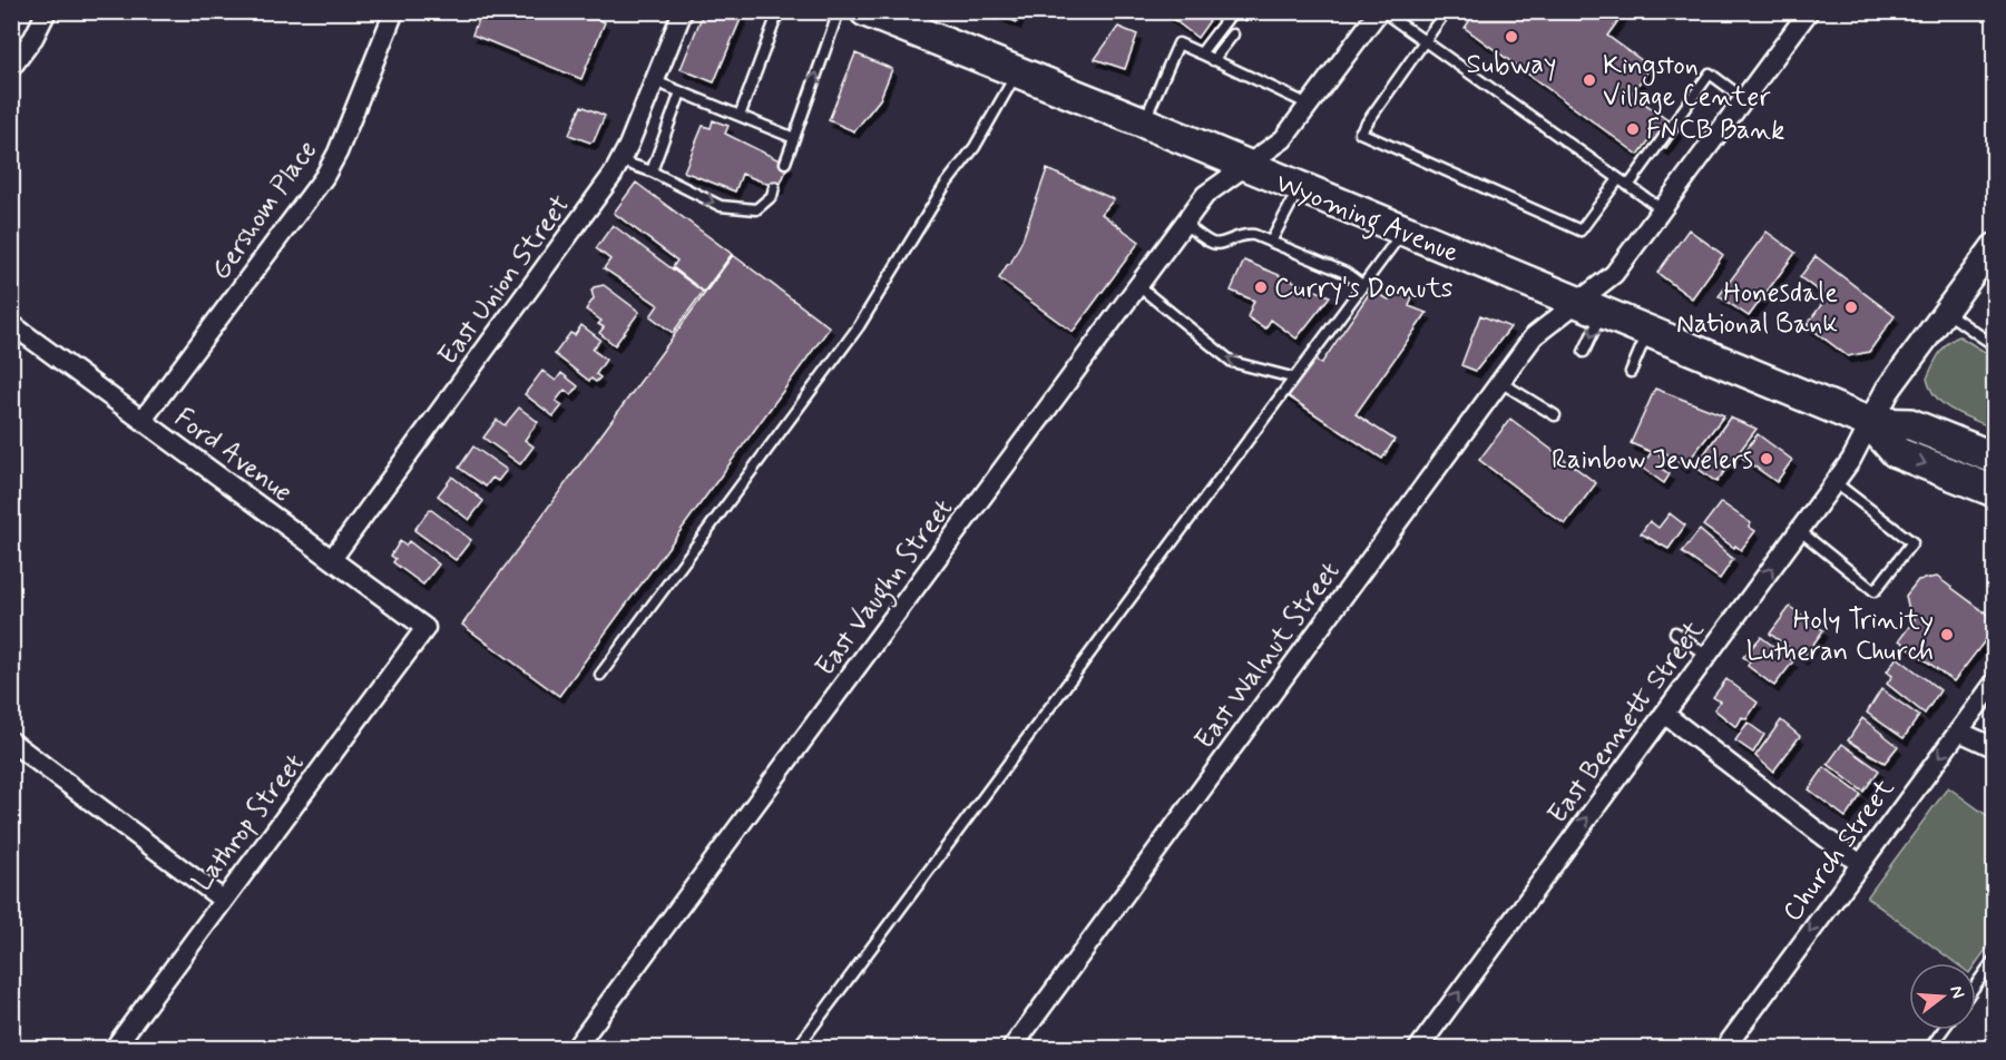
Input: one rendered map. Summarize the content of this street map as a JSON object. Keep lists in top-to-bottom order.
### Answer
{
  "streets": {
    "main road": ["Wyoming Avenue"],
    "street": [
      "Gershom Place",
      "East Union Street",
      "Ford Avenue",
      "East Vaughn Street",
      "East Walnut Street",
      "East Bennett Street",
      "Lathrop Street",
      "Church Street"
    ]
  },
  "crossings": [
    ["Gershom Place", "Ford Avenue"],
    ["Wyoming Avenue", "East Vaughn Street"],
    ["Wyoming Avenue", "East Walnut Street"],
    ["Wyoming Avenue", "East Bennett Street"],
    ["East Union Street", "Ford Avenue"],
    ["Ford Avenue", "Lathrop Street"]
  ],
  "one_way": ["East Bennett Street", "Church Street"],
  "places": [
    "Subway",
    "Kingston Village Center",
    "FNCB Bank",
    "Curry's Donuts",
    "Honesdale National Bank",
    "Rainbow Jewelers",
    "Holy Trinity Lutheran Church"
  ],
  "north": "right"
}
